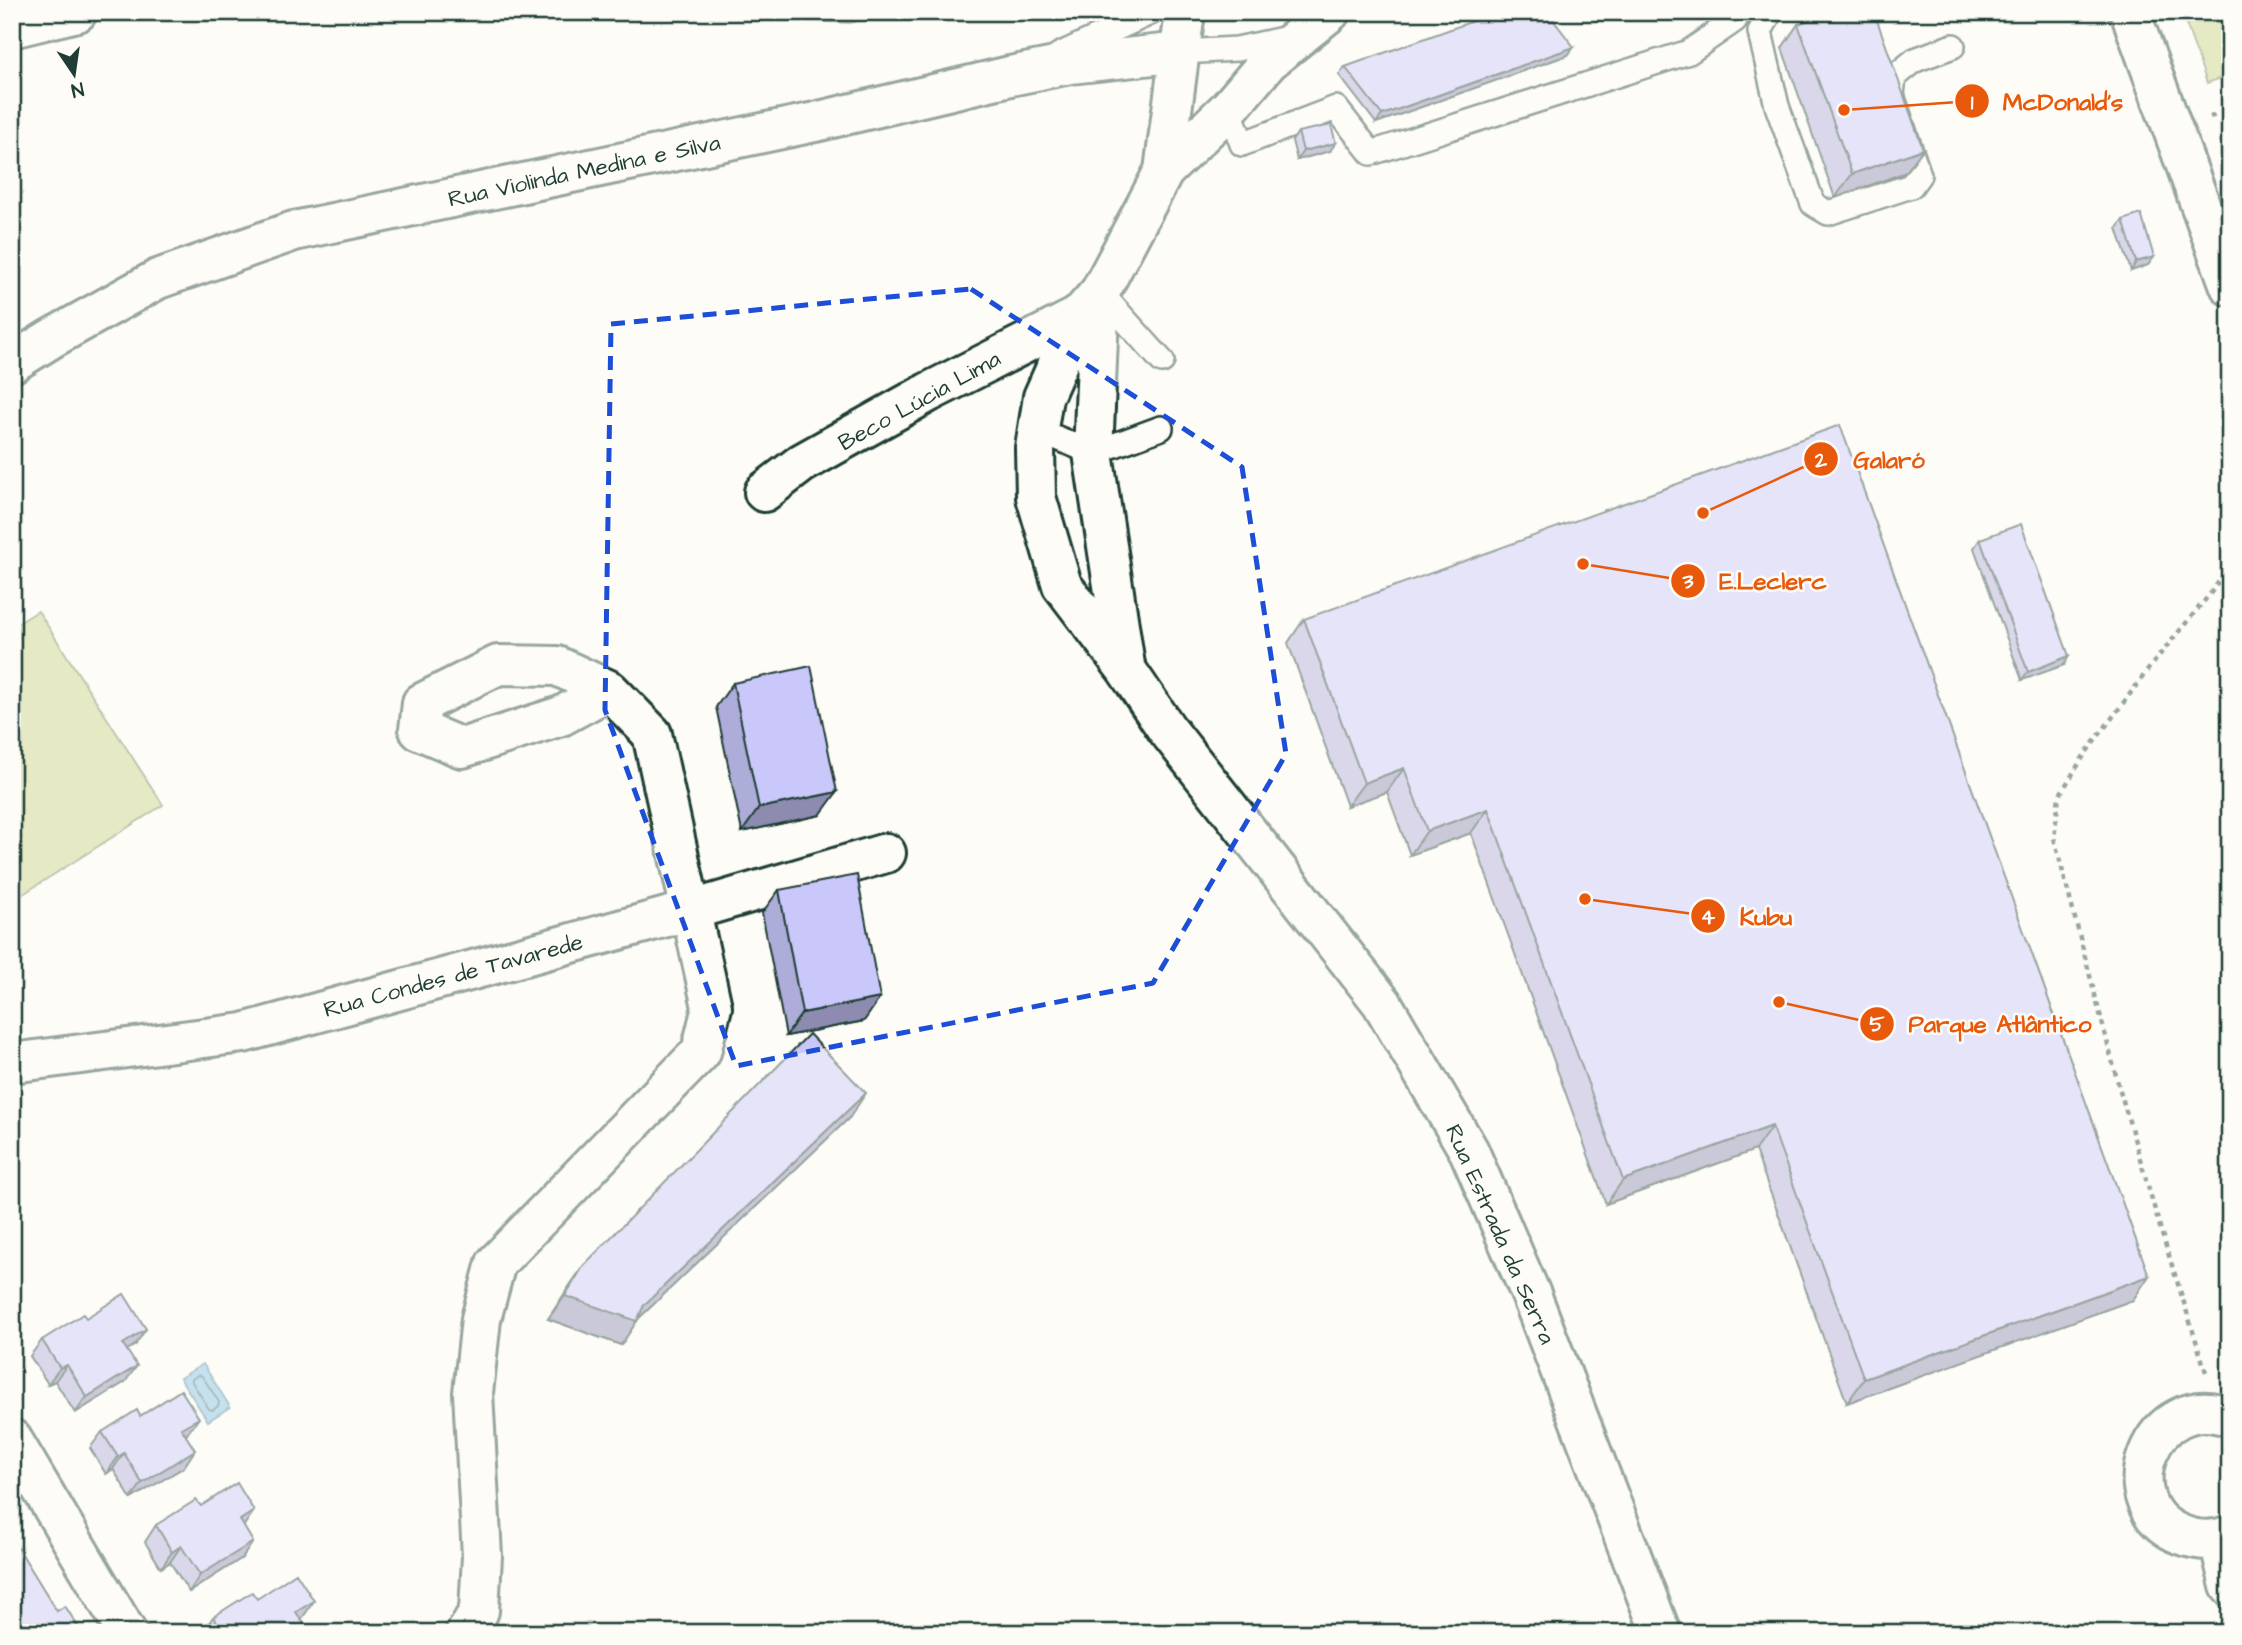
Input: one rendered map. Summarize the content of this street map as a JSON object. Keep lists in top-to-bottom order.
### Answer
{
  "streets": {
    "street": [
      "Rua Violinda Medina e Silva",
      "Beco Lúcia Lima",
      "Rua Condes de Tavarede",
      "Rua Estrada da Serra"
    ]
  },
  "crossings": [
    ["Beco Lúcia Lima", "Rua Estrada da Serra"]
  ],
  "places": [
    "McDonald's",
    "Galaró",
    "E.Leclerc",
    "Kubu",
    "Parque Atlântico"
  ],
  "north": "bottom"
}
